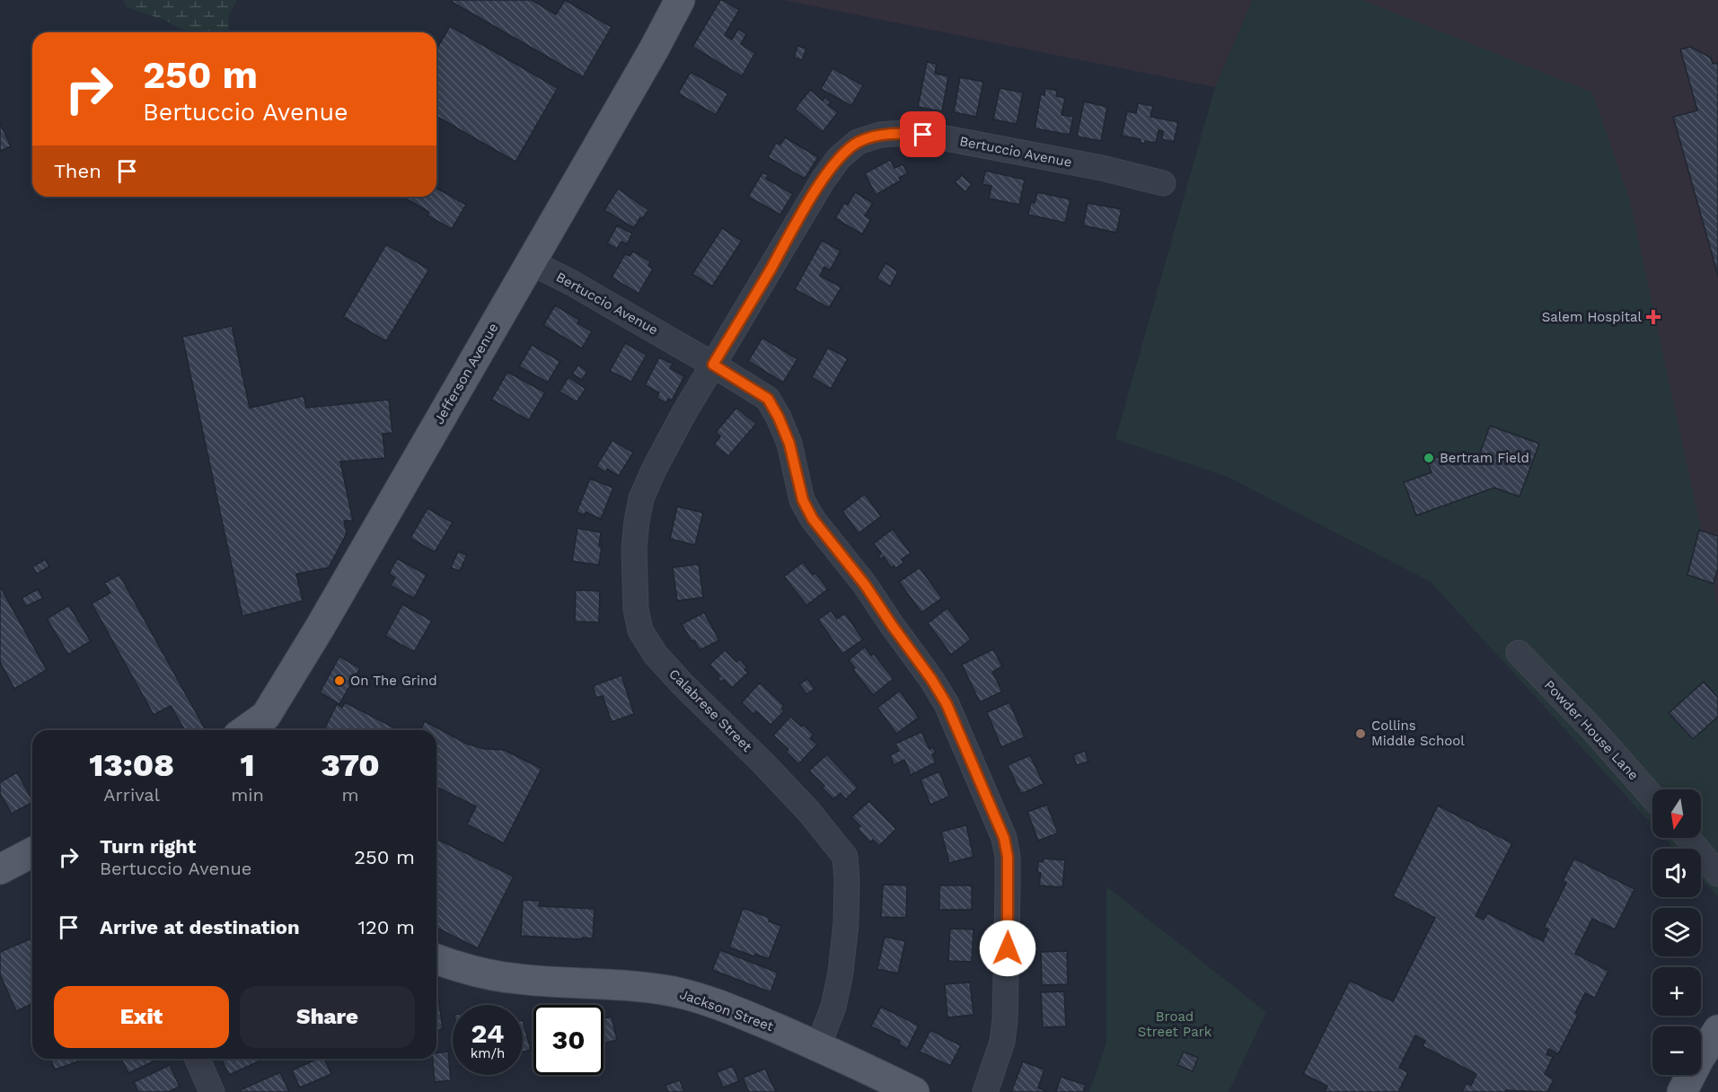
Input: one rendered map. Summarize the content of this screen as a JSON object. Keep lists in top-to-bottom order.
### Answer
{
  "streets": {
    "main road": ["Jefferson Avenue", "Jackson Street"],
    "street": ["Bertuccio Avenue", "Calabrese Street", "Powder House Lane"]
  },
  "crossings": [
    ["Bertuccio Avenue", "Jefferson Avenue"],
    ["Bertuccio Avenue", "Calabrese Street"],
    ["Calabrese Street", "Jackson Street"]
  ],
  "parks": ["Broad Street Park"],
  "places": {
    "health": ["Salem Hospital"],
    "other": ["Bertram Field", "On The Grind", "Collins Middle School"]
  },
  "north": "bottom",
  "page": {
    "turn": ["250 m", "Bertuccio Avenue"],
    "then": "Then",
    "eta": [
      "13:08",
      "Arrival",
      "1",
      "min",
      "370",
      "m"
    ],
    "map_buttons": ["+", "−"],
    "list": [
      {
        "name": "Turn right",
        "note": "Bertuccio Avenue",
        "value": "250 m"
      },
      {
        "name": "Arrive at destination",
        "value": "120 m"
      }
    ],
    "buttons": ["Exit", "Share"],
    "speed": "24 km/h",
    "limit": "30"
  }
}
